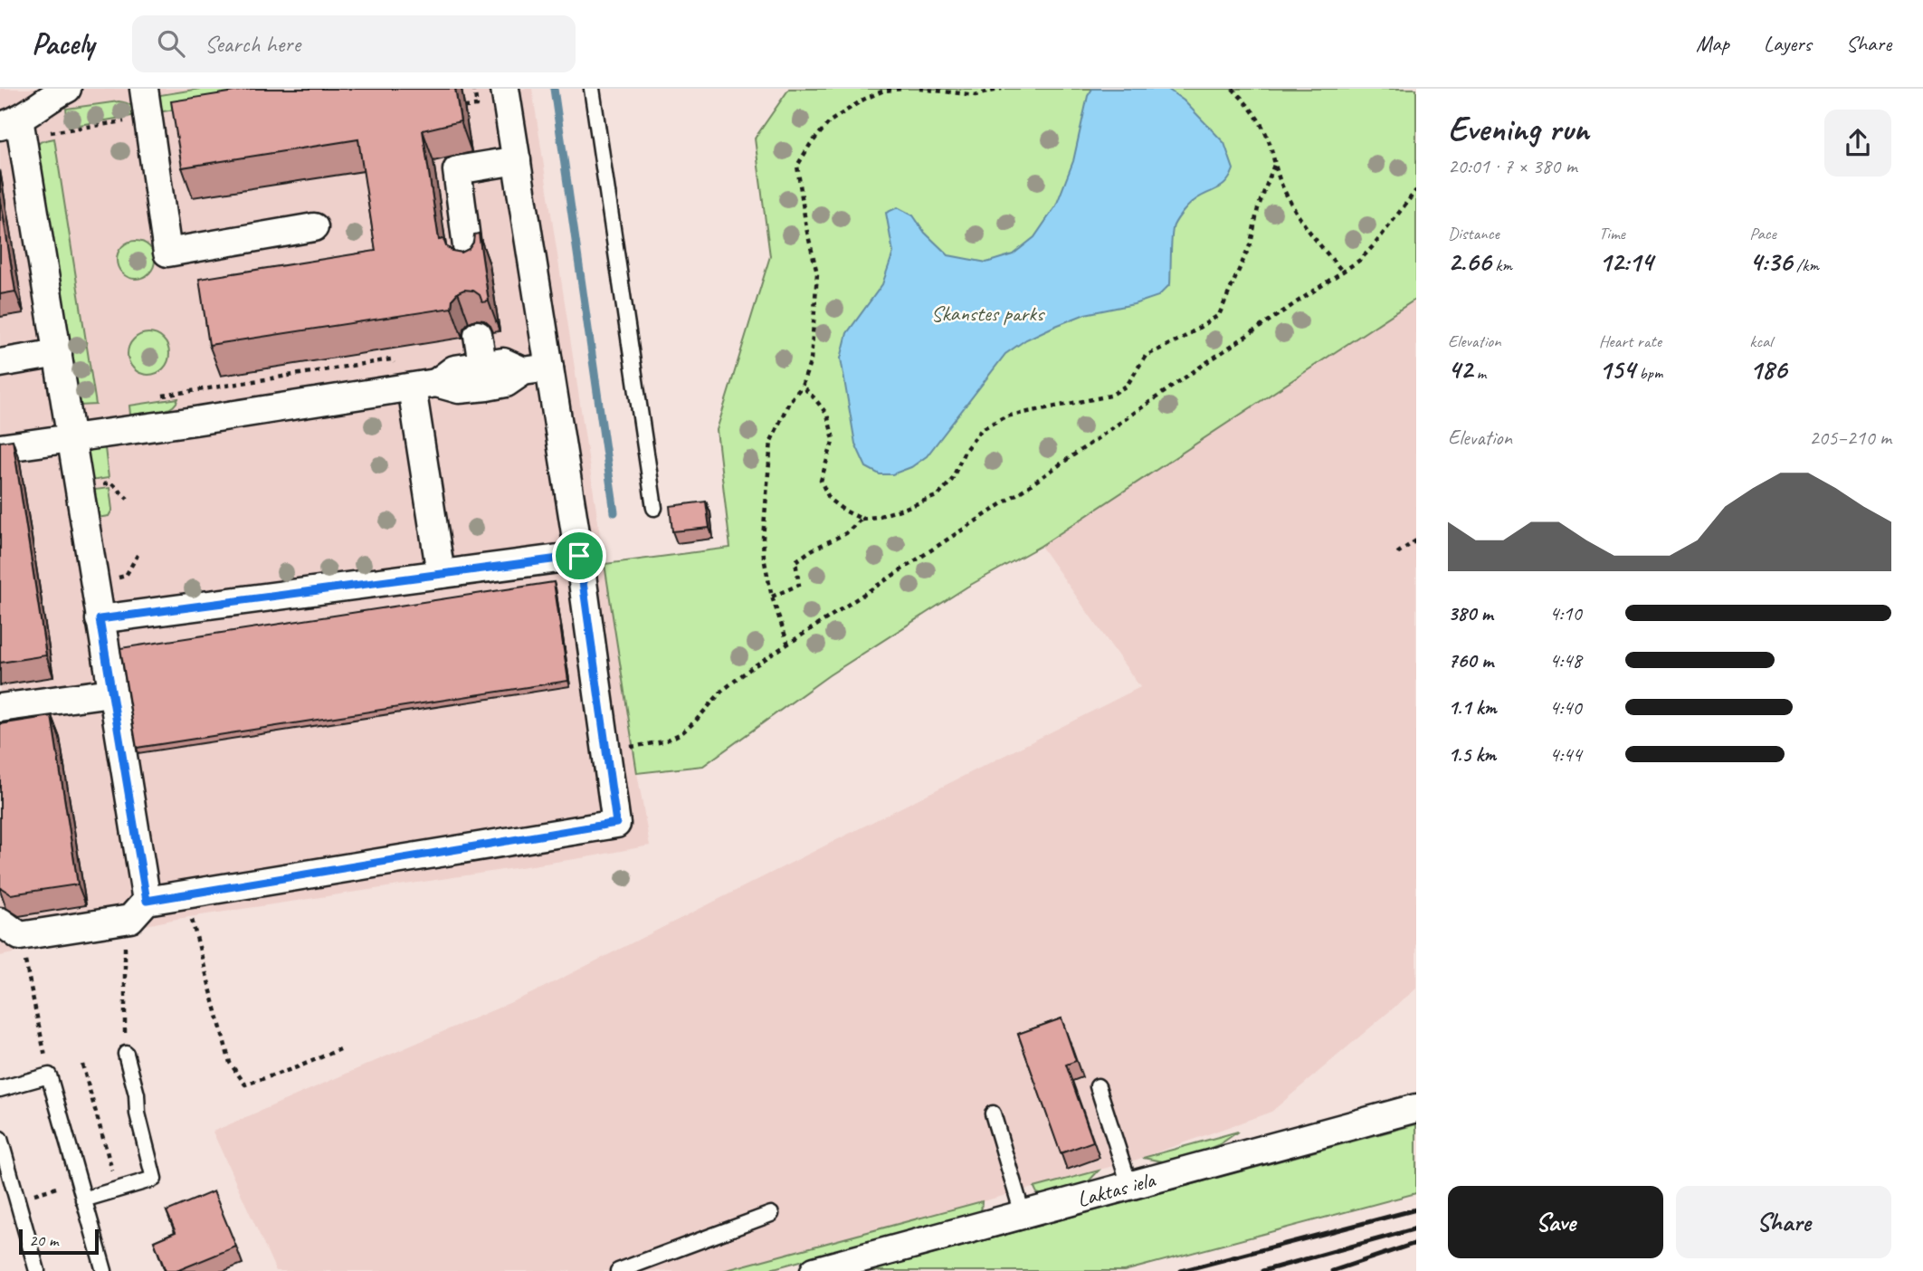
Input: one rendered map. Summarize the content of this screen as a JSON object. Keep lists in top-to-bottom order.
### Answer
{
  "streets": {
    "street": ["Laktas iela"]
  },
  "parks": ["Skanstes parks"],
  "scale_bar": "20 m",
  "page": {
    "header": "Pacely",
    "search": "Search here",
    "nav": ["Map", "Layers", "Share"],
    "heading": ["Evening run", "20:01 · 7 × 380 m"],
    "stats": [
      ["Distance", "2.66 km"],
      ["Time", "12:14"],
      ["Pace", "4:36 /km"],
      ["Elevation", "42 m"],
      ["Heart rate", "154 bpm"],
      ["kcal", "186"]
    ],
    "chart": ["Elevation", "205–210 m"],
    "list": [
      {
        "name": "380 m",
        "note": "4:10"
      },
      {
        "name": "760 m",
        "note": "4:48"
      },
      {
        "name": "1.1 km",
        "note": "4:40"
      },
      {
        "name": "1.5 km",
        "note": "4:44"
      }
    ],
    "buttons": ["Save", "Share"],
    "scale": "20 m"
  }
}
